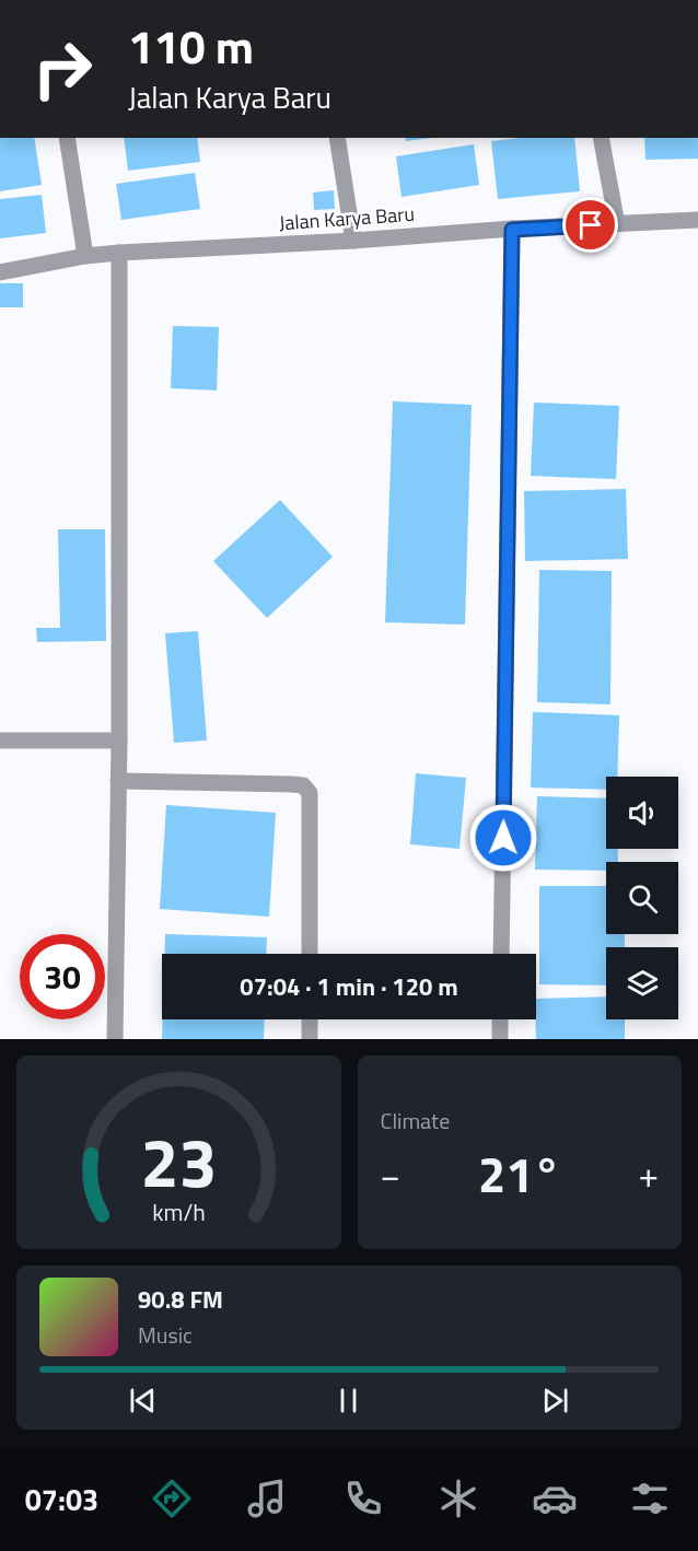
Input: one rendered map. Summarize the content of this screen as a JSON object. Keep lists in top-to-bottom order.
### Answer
{
  "streets": {
    "street": ["Jalan Karya Baru"]
  },
  "page": {
    "turn": ["110 m", "Jalan Karya Baru"],
    "limit": "30",
    "trip": "07:04 · 1 min · 120 m",
    "tile": "Climate",
    "heat": ["−", "21°", "+"],
    "song": ["90.8 FM", "Music"],
    "tabs": "07:03",
    "gauge": ["23", "km/h"]
  }
}
